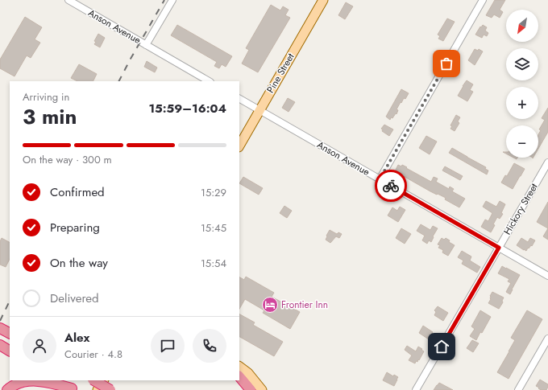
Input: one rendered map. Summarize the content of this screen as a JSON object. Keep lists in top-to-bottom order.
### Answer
{
  "streets": {
    "main road": ["Pine Street"],
    "street": ["Anson Avenue", "Hickory Street"]
  },
  "crossings": [
    ["Anson Avenue", "Pine Street"],
    ["Anson Avenue", "Hickory Street"]
  ],
  "places": {
    "hotel": ["Frontier Inn"]
  },
  "north": "bottom left",
  "page": {
    "map_buttons": ["+", "−"],
    "heading": ["3 min", "Arriving in", "15:59–16:04"],
    "panel": ["Alex", "Courier · 4.8"],
    "bar": "On the way · 300 m",
    "list": [
      ["Confirmed", "15:29"],
      ["Preparing", "15:45"],
      ["On the way", "15:54"],
      "Delivered"
    ]
  }
}
